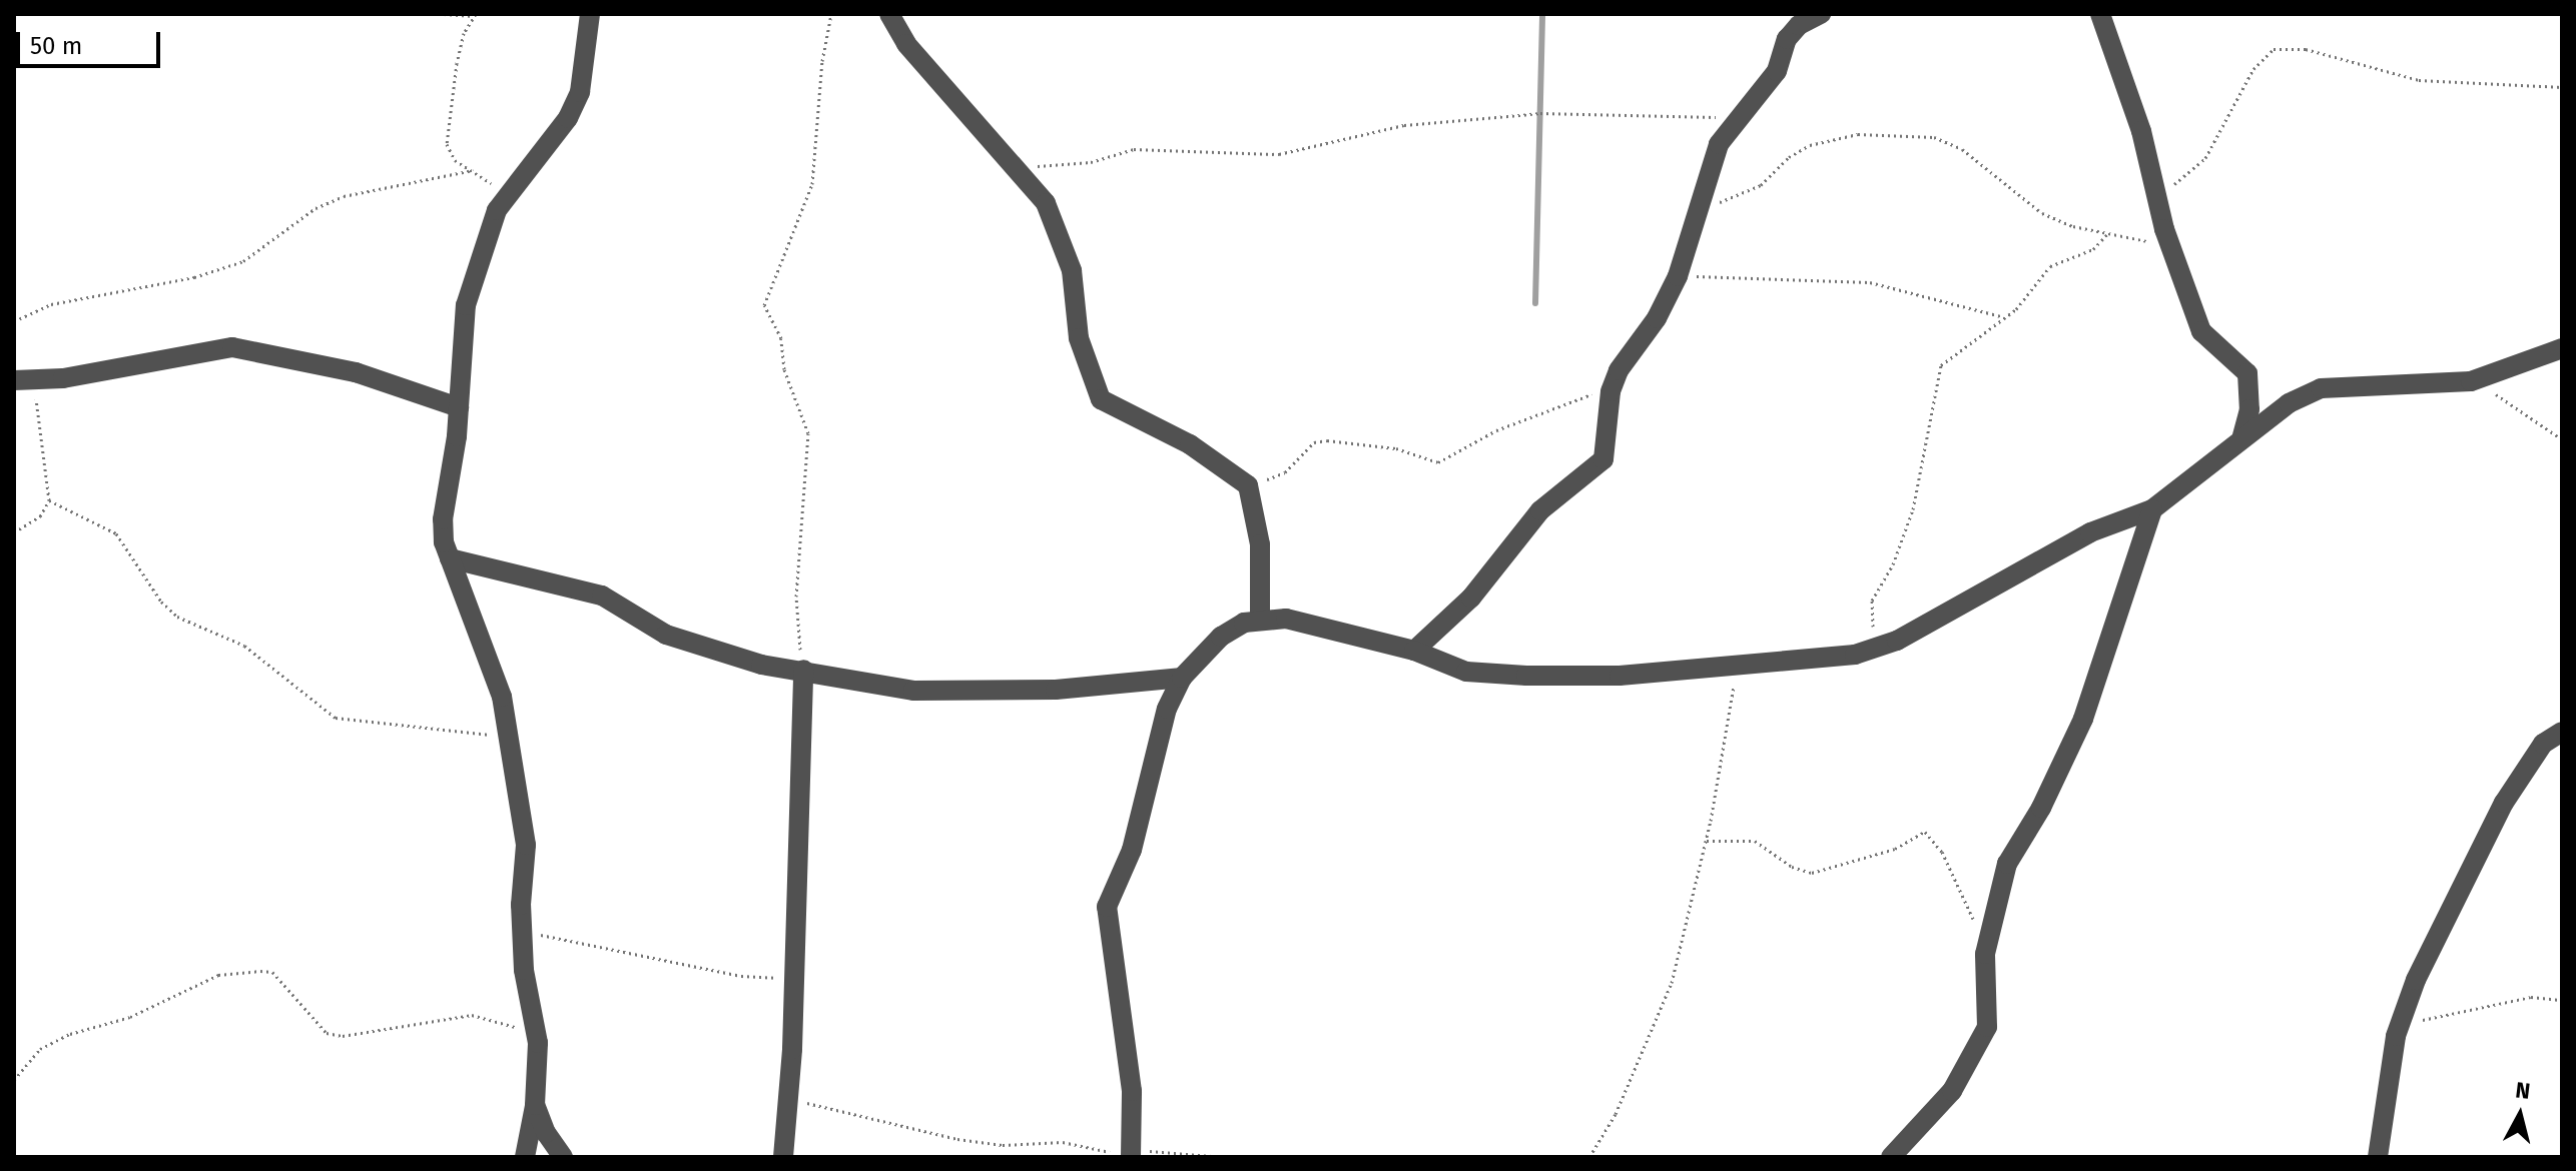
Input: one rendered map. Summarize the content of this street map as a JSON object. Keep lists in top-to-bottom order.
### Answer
{
  "scale_bar": "50 m",
  "north": "top"
}
